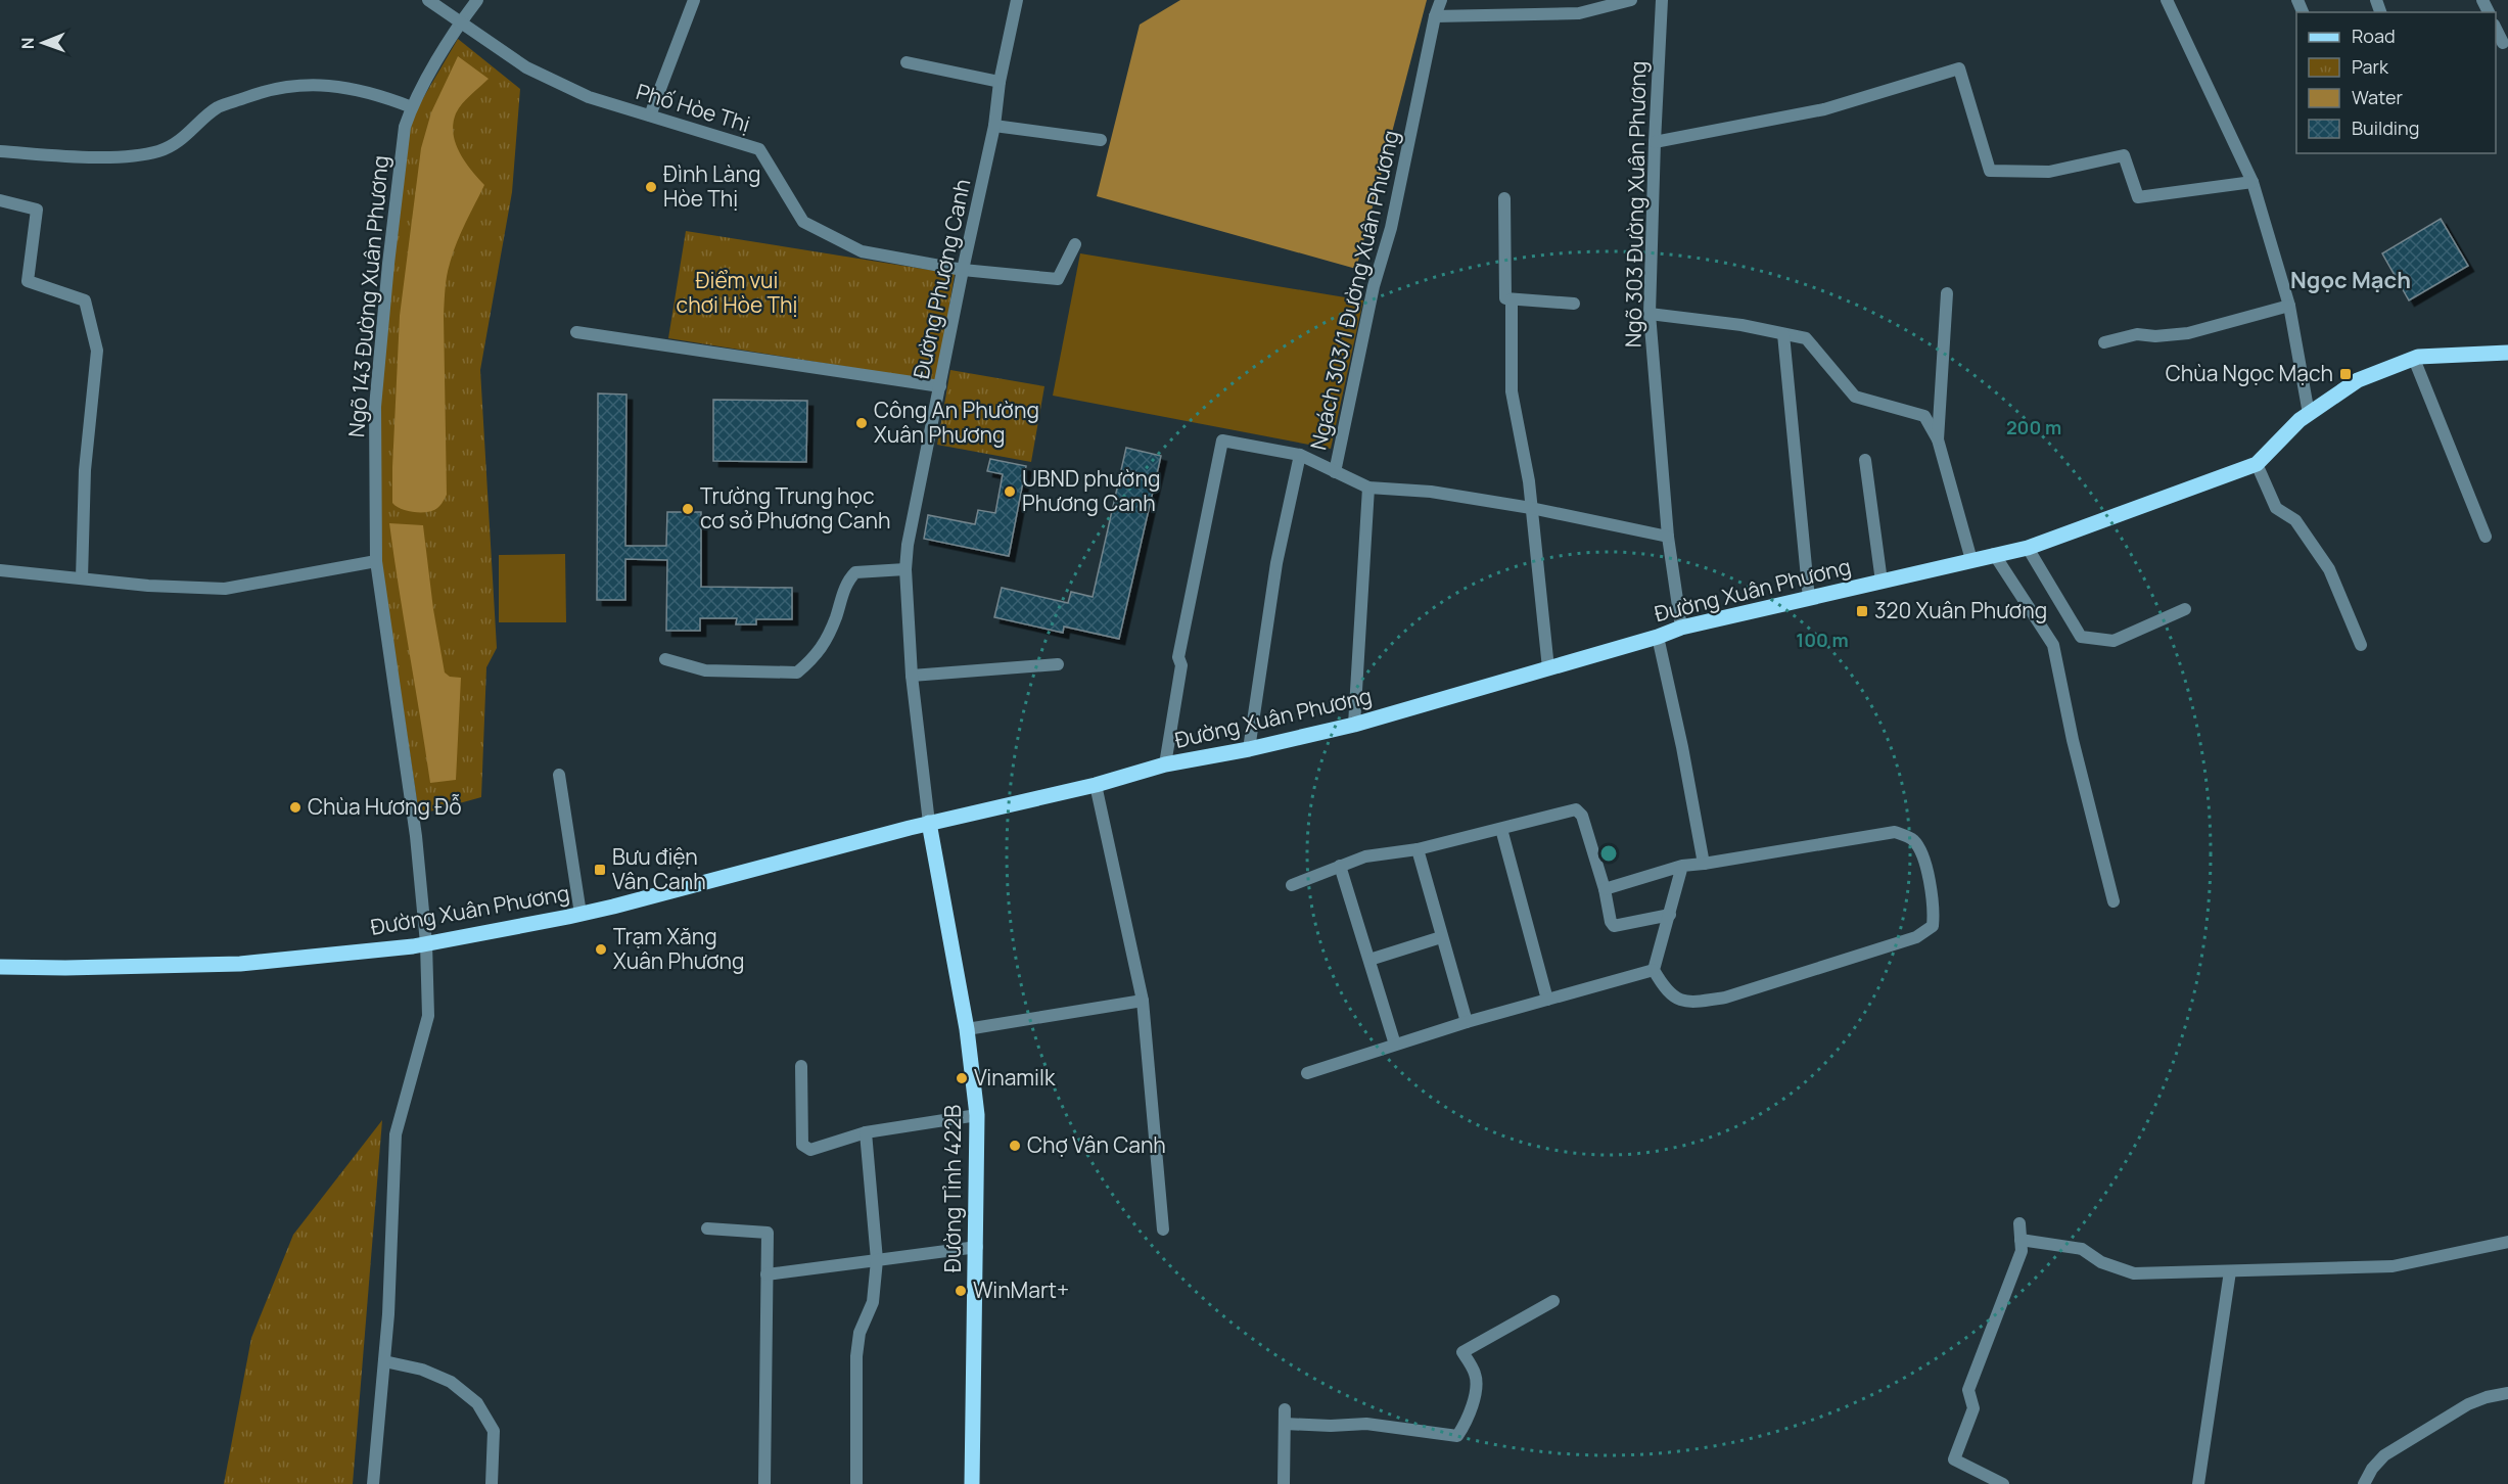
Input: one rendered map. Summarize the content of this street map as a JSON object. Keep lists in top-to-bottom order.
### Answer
{
  "streets": {
    "main road": ["Đường Xuân Phương", "Đường Tỉnh 422B"],
    "street": [
      "Phố Hòe Thị",
      "Ngõ 303 Đường Xuân Phương",
      "Đường Phương Canh",
      "Ngách 303/1 Đường Xuân Phương",
      "Ngõ 143 Đường Xuân Phương"
    ]
  },
  "crossings": [
    ["Phố Hòe Thị", "Đường Phương Canh"],
    ["Phố Hòe Thị", "Ngõ 143 Đường Xuân Phương"],
    ["Ngõ 303 Đường Xuân Phương", "Ngách 303/1 Đường Xuân Phương"],
    ["Ngõ 303 Đường Xuân Phương", "Đường Xuân Phương"],
    ["Đường Phương Canh", "Đường Xuân Phương"],
    ["Đường Phương Canh", "Đường Tỉnh 422B"],
    ["Ngõ 143 Đường Xuân Phương", "Đường Xuân Phương"],
    ["Đường Xuân Phương", "Đường Tỉnh 422B"]
  ],
  "districts": ["Ngọc Mạch"],
  "parks": ["Điểm vui chơi Hòe Thị"],
  "places": {
    "other": [
      "Đình Làng Hòe Thị",
      "Công An Phường Xuân Phương",
      "UBND phường Phương Canh",
      "Trường Trung học cơ sở Phương Canh",
      "Chùa Hương Đỗ",
      "Trạm Xăng Xuân Phương",
      "Vinamilk",
      "Chợ Vân Canh",
      "WinMart+"
    ],
    "transit": ["Chùa Ngọc Mạch", "320 Xuân Phương", "Bưu điện Vân Canh"]
  },
  "legend": [
    "Road",
    "Park",
    "Water",
    "Building"
  ],
  "north": "left",
  "rings": ["200 m", "100 m"]
}
